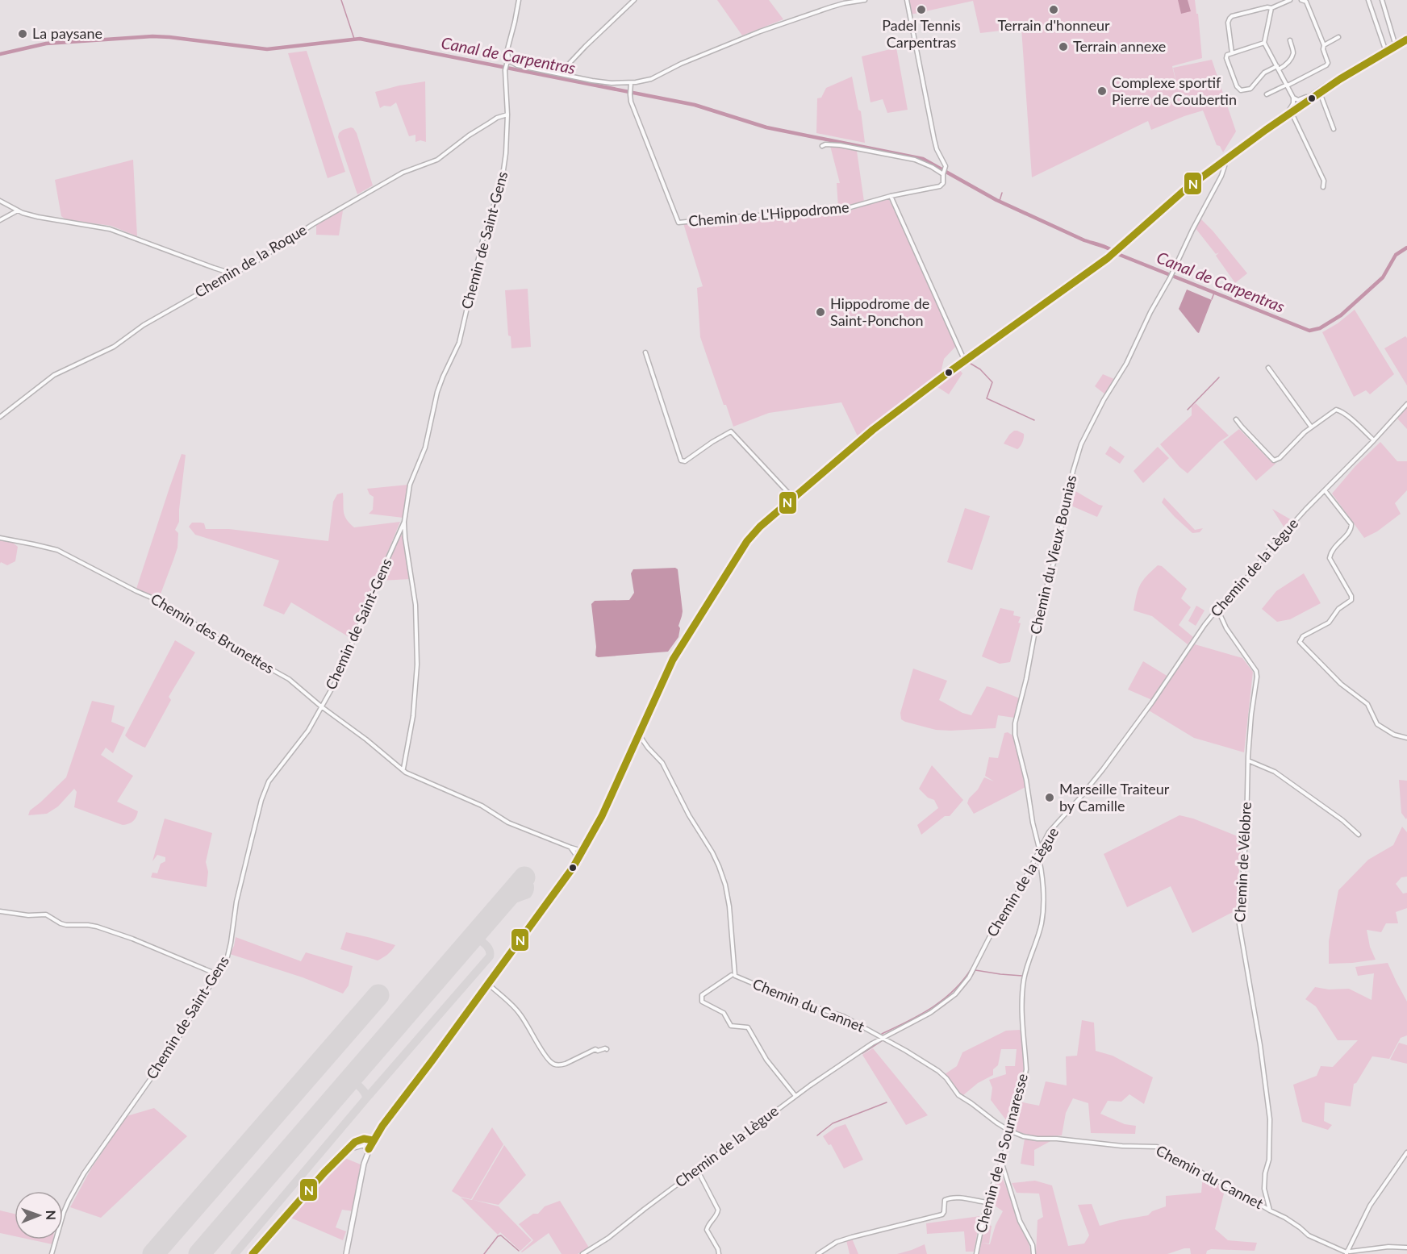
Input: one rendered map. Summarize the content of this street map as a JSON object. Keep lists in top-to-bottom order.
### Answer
{
  "streets": {
    "street": [
      "Chemin de L'Hippodrome",
      "Chemin de Saint-Gens",
      "Chemin de la Roque",
      "Chemin du Vieux Bounias",
      "Chemin de la Lègue",
      "Chemin des Brunettes",
      "Chemin de Vélobre",
      "Chemin du Cannet",
      "Chemin de la Sournaresse"
    ]
  },
  "crossings": [
    ["Chemin de Saint-Gens", "Chemin de la Roque"],
    ["Chemin de Saint-Gens", "Chemin des Brunettes"],
    ["Chemin du Vieux Bounias", "Chemin de la Lègue"],
    ["Chemin du Vieux Bounias", "Chemin de la Sournaresse"],
    ["Chemin de la Lègue", "Chemin de Vélobre"],
    ["Chemin de la Lègue", "Chemin du Cannet"],
    ["Chemin de la Lègue", "Chemin de la Sournaresse"],
    ["Chemin de Vélobre", "Chemin du Cannet"],
    ["Chemin du Cannet", "Chemin de la Sournaresse"]
  ],
  "water": ["Canal de Carpentras"],
  "places": [
    "Padel Tennis Carpentras",
    "Terrain d'honneur",
    "La paysane",
    "Terrain annexe",
    "Complexe sportif Pierre de Coubertin",
    "Hippodrome de Saint-Ponchon",
    "Marseille Traiteur by Camille"
  ],
  "lines": ["transit line N"],
  "north": "right"
}
